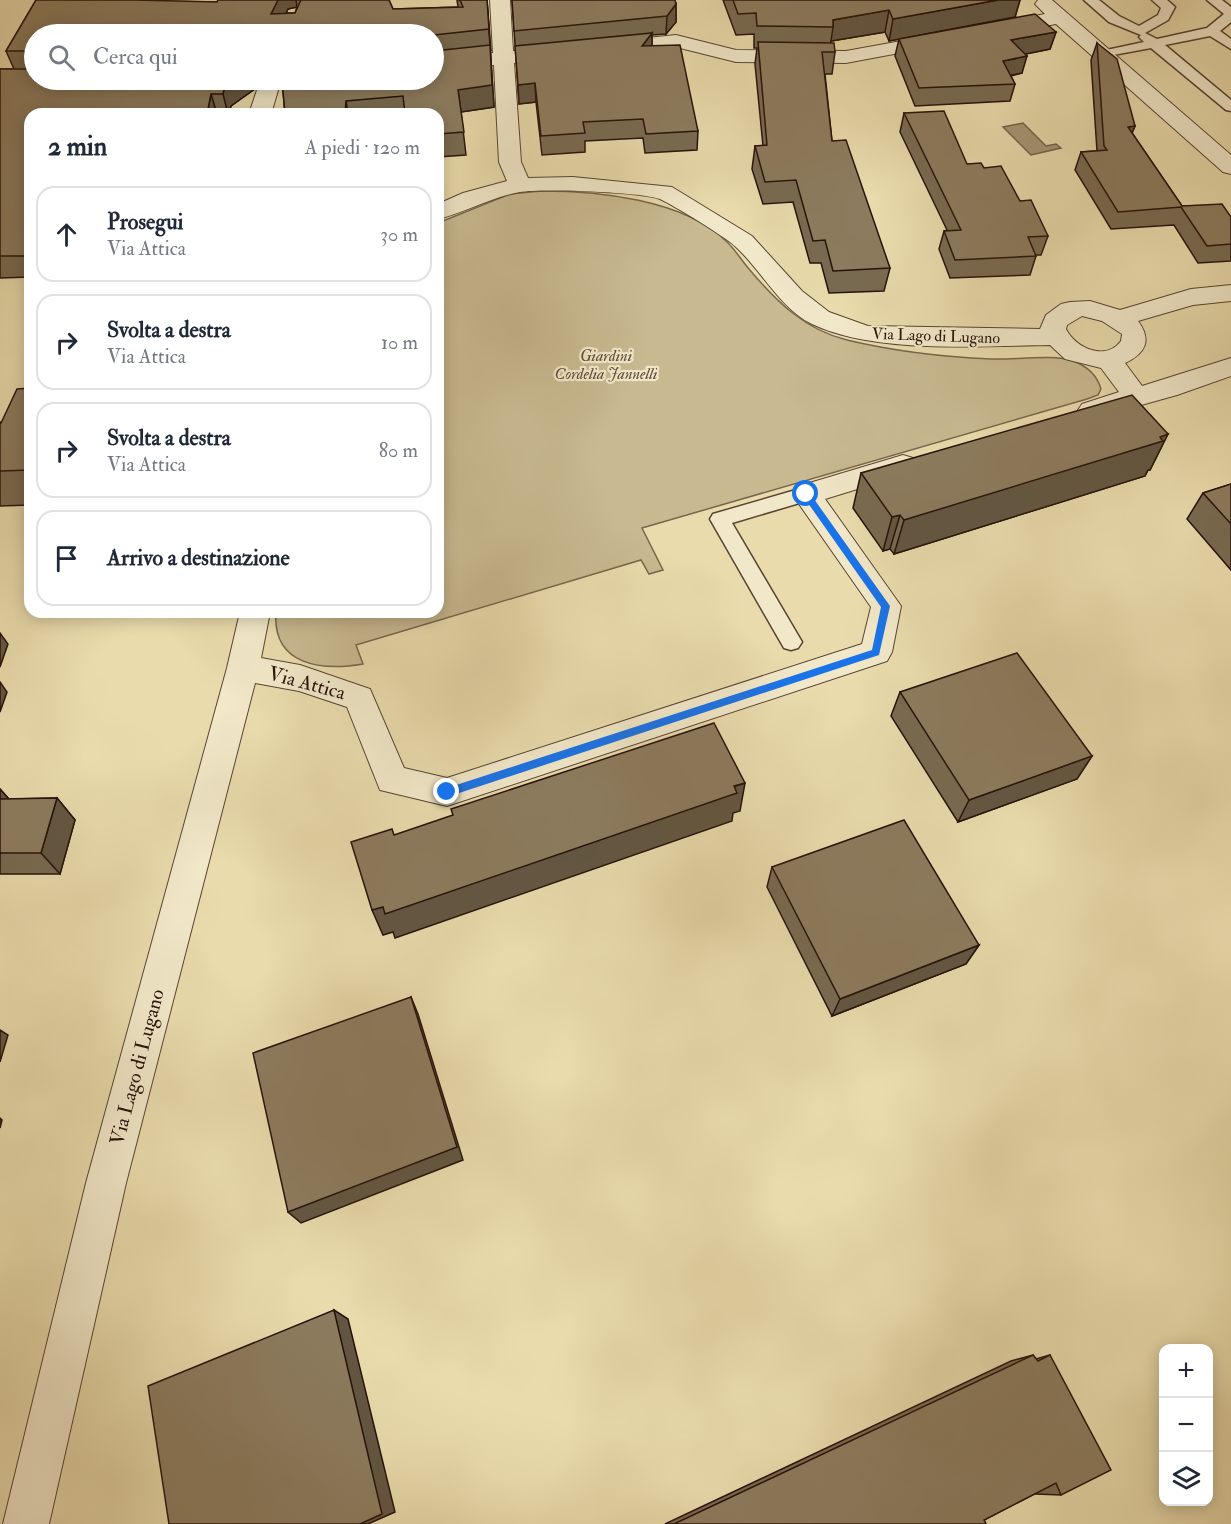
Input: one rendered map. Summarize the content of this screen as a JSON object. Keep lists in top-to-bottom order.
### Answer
{
  "streets": {
    "street": ["Via Lago di Lugano", "Via Attica"]
  },
  "crossings": [
    ["Via Lago di Lugano", "Via Attica"]
  ],
  "parks": ["Giardini Cordelia Jannelli"],
  "page": {
    "search": "Cerca qui",
    "heading": ["2 min", "A piedi · 120 m"],
    "list": [
      ["Prosegui", "Via Attica", "30 m"],
      ["Svolta a destra", "Via Attica", "10 m"],
      ["Svolta a destra", "Via Attica", "80 m"],
      "Arrivo a destinazione"
    ],
    "map_buttons": ["+", "−"]
  }
}
